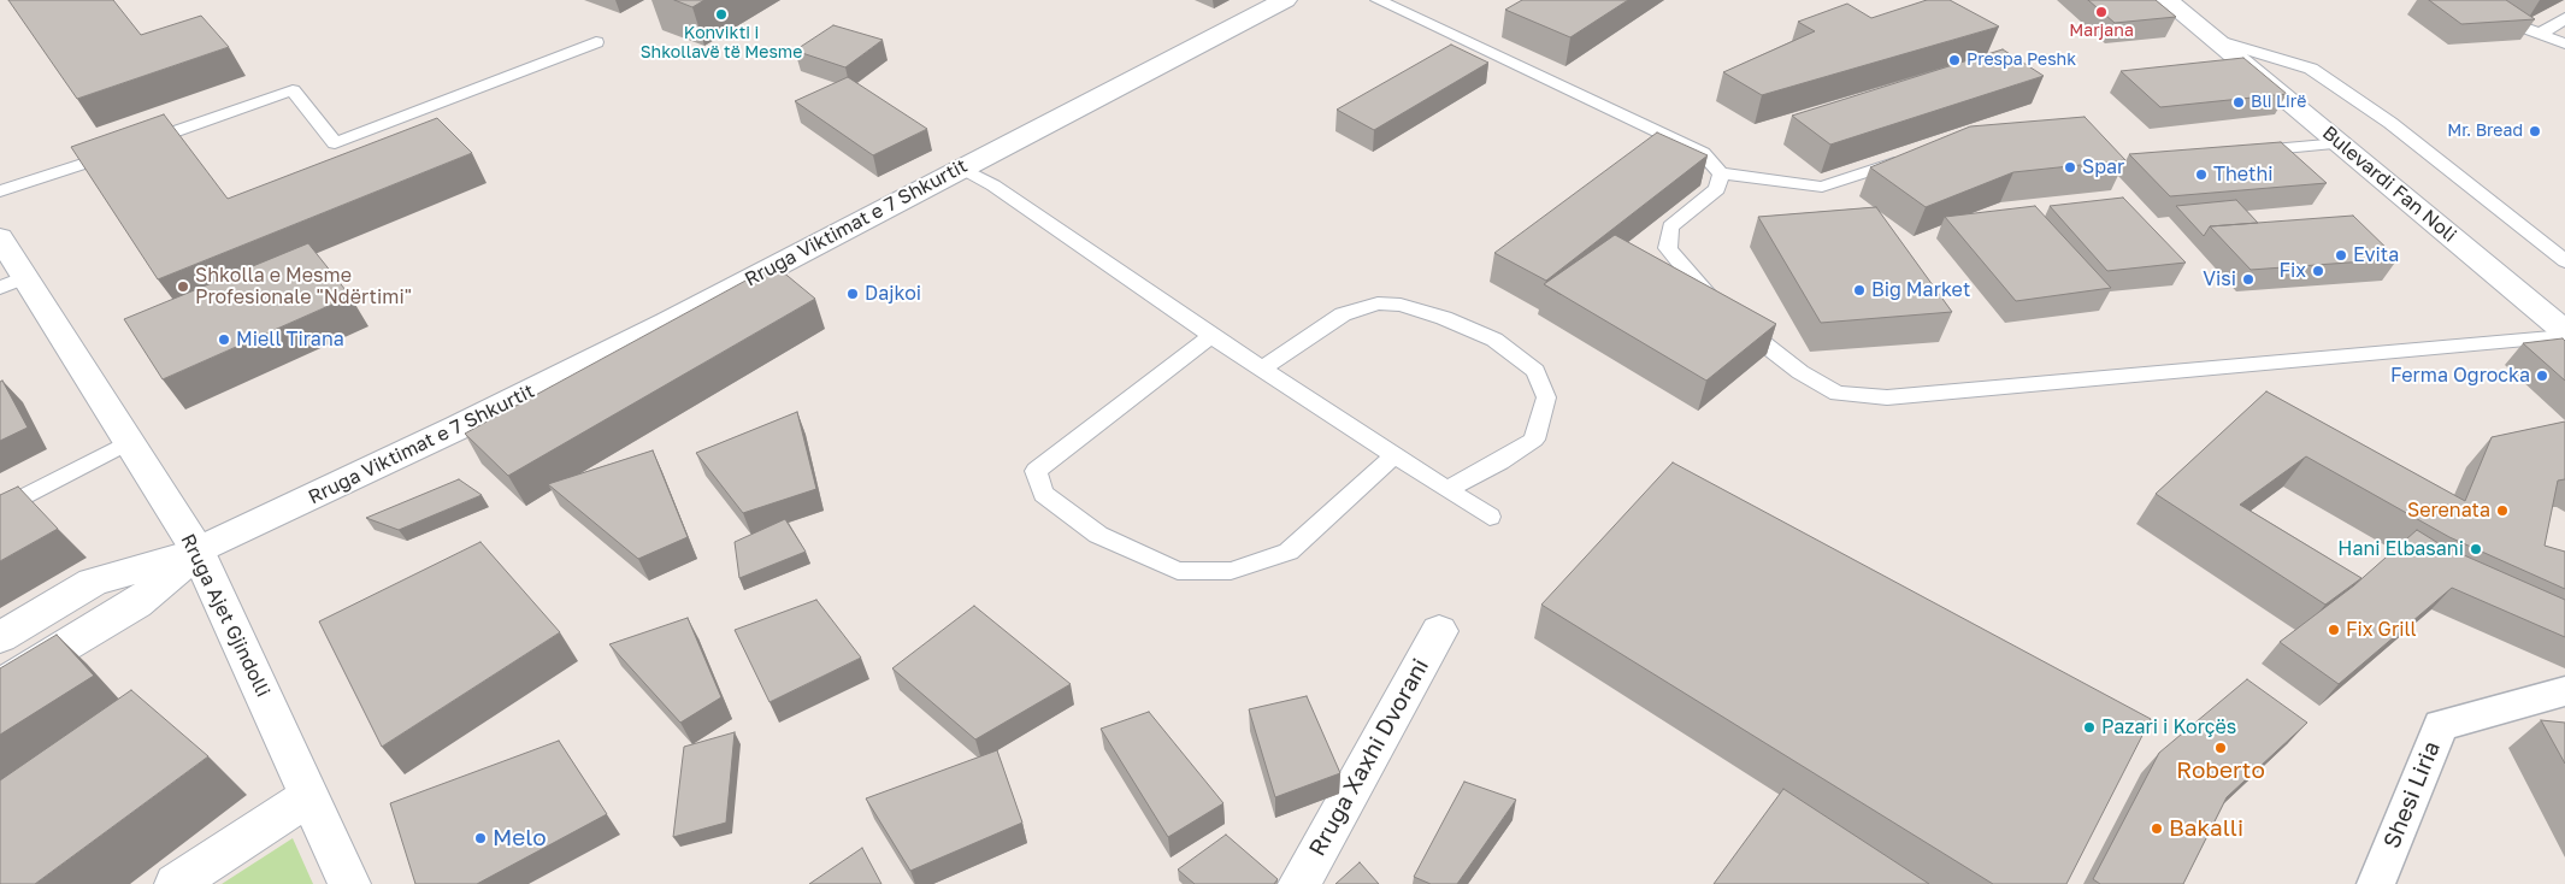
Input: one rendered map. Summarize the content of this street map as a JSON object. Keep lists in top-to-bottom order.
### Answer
{
  "streets": {
    "street": [
      "Bulevardi Fan Noli",
      "Rruga Viktimat e 7 Shkurtit",
      "Rruga Ajet Gjindolli",
      "Rruga Xaxhi Dvorani",
      "Shesi Liria"
    ]
  },
  "crossings": [
    ["Rruga Viktimat e 7 Shkurtit", "Rruga Ajet Gjindolli"]
  ],
  "places": [
    "Marjana",
    "Konvikti i Shkollavë të Mesme",
    "Prespa Peshk",
    "Bli Lirë",
    "Mr. Bread",
    "Spar",
    "Thethi",
    "Evita",
    "Fix",
    "Visi",
    "Shkolla e Mesme Profesionale \"Ndërtimi\"",
    "Big Market",
    "Dajkoi",
    "Miell Tirana",
    "Ferma Ogrocka",
    "Serenata",
    "Hani Elbasani",
    "Fix Grill",
    "Pazari i Korçës",
    "Roberto",
    "Bakalli",
    "Melo"
  ]
}
